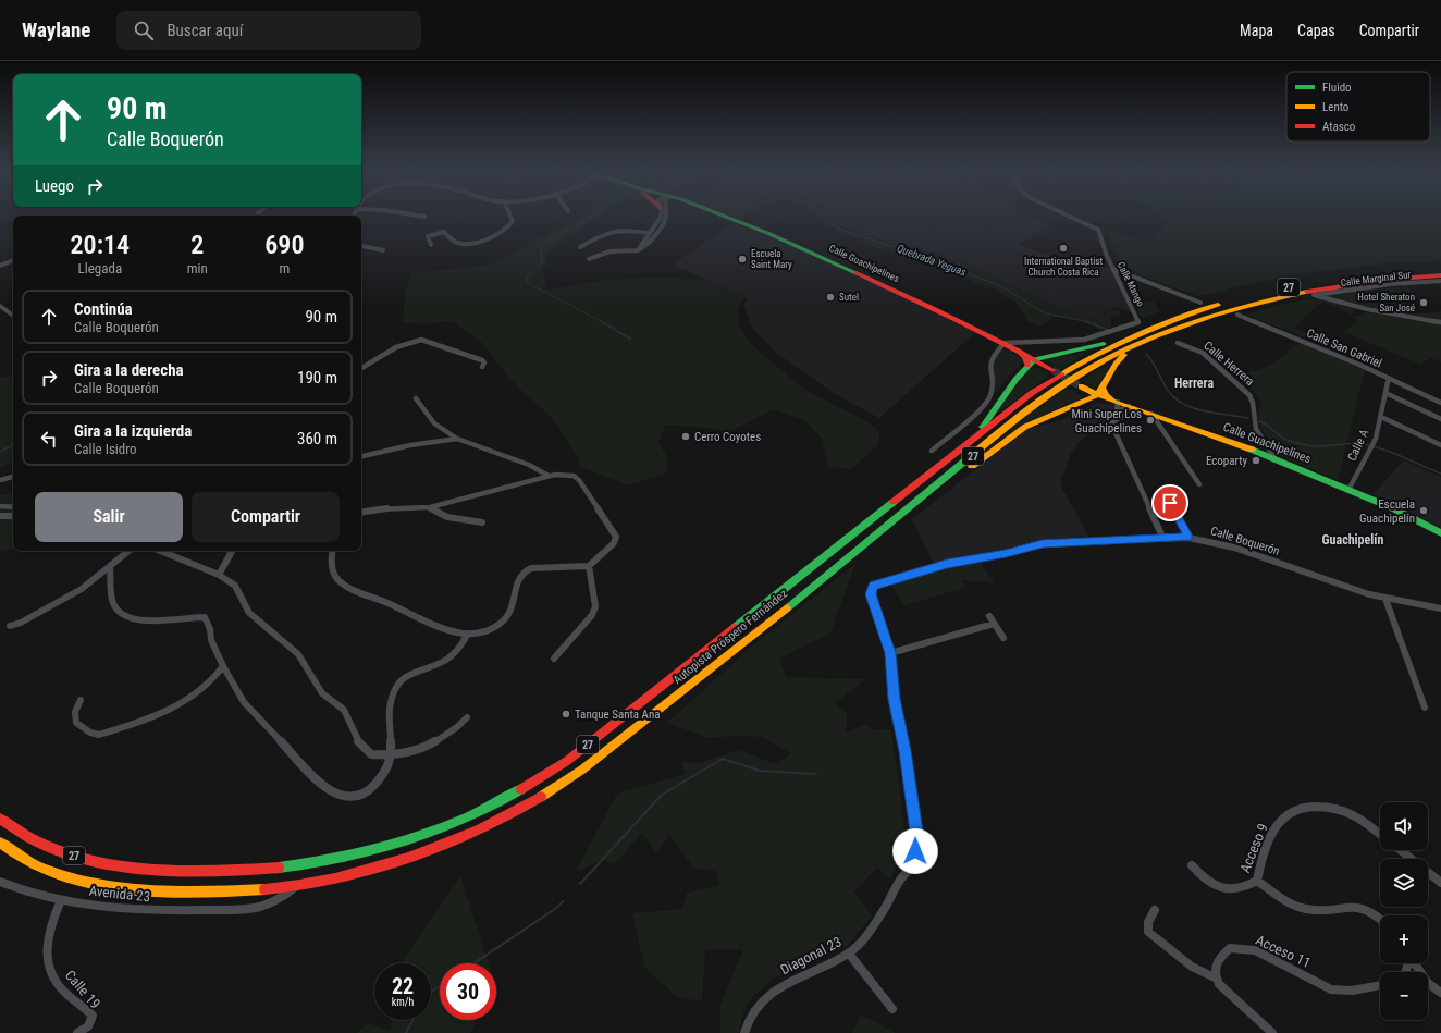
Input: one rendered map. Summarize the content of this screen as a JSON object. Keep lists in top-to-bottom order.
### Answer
{
  "streets": {
    "main road": ["Calle Guachipelines", "27", "Autopista Próspero Fernández"],
    "street": [
      "Calle Marginal Sur",
      "Calle Mango",
      "Calle San Gabriel",
      "Calle Herrera",
      "Calle A",
      "Calle Boquerón",
      "Acceso 9",
      "Avenida 23",
      "Acceso 11",
      "Diagonal 23",
      "Calle 19"
    ]
  },
  "crossings": [
    ["Calle Guachipelines", "Calle Mango"],
    ["Calle Guachipelines", "Calle Herrera"],
    ["Calle Guachipelines", "Calle A"],
    ["Calle Boquerón", "Diagonal 23"],
    ["Autopista Próspero Fernández", "Avenida 23"],
    ["Avenida 23", "Calle 19"]
  ],
  "districts": ["Herrera", "Guachipelín"],
  "water": ["Quebrada Yeguas"],
  "places": [
    "International Baptist Church Costa Rica",
    "Escuela Saint Mary",
    "Sutel",
    "Hotel Sheraton San José",
    "Mini Super Los Guachipelines",
    "Cerro Coyotes",
    "Ecoparty",
    "Escuela Guachipelín",
    "Tanque Santa Ana"
  ],
  "legend": ["Fluido", "Lento", "Atasco"],
  "page": {
    "header": "Waylane",
    "search": "Buscar aquí",
    "nav": ["Mapa", "Capas", "Compartir"],
    "turn": ["90 m", "Calle Boquerón"],
    "then": "Luego",
    "eta": [
      "20:14",
      "Llegada",
      "2",
      "min",
      "690",
      "m"
    ],
    "list": [
      {
        "name": "Continúa",
        "note": "Calle Boquerón",
        "value": "90 m"
      },
      {
        "name": "Gira a la derecha",
        "note": "Calle Boquerón",
        "value": "190 m"
      },
      {
        "name": "Gira a la izquierda",
        "note": "Calle Isidro",
        "value": "360 m"
      }
    ],
    "buttons": ["Salir", "Compartir"],
    "map_buttons": ["+", "−"],
    "speed": "22 km/h",
    "limit": "30"
  }
}
